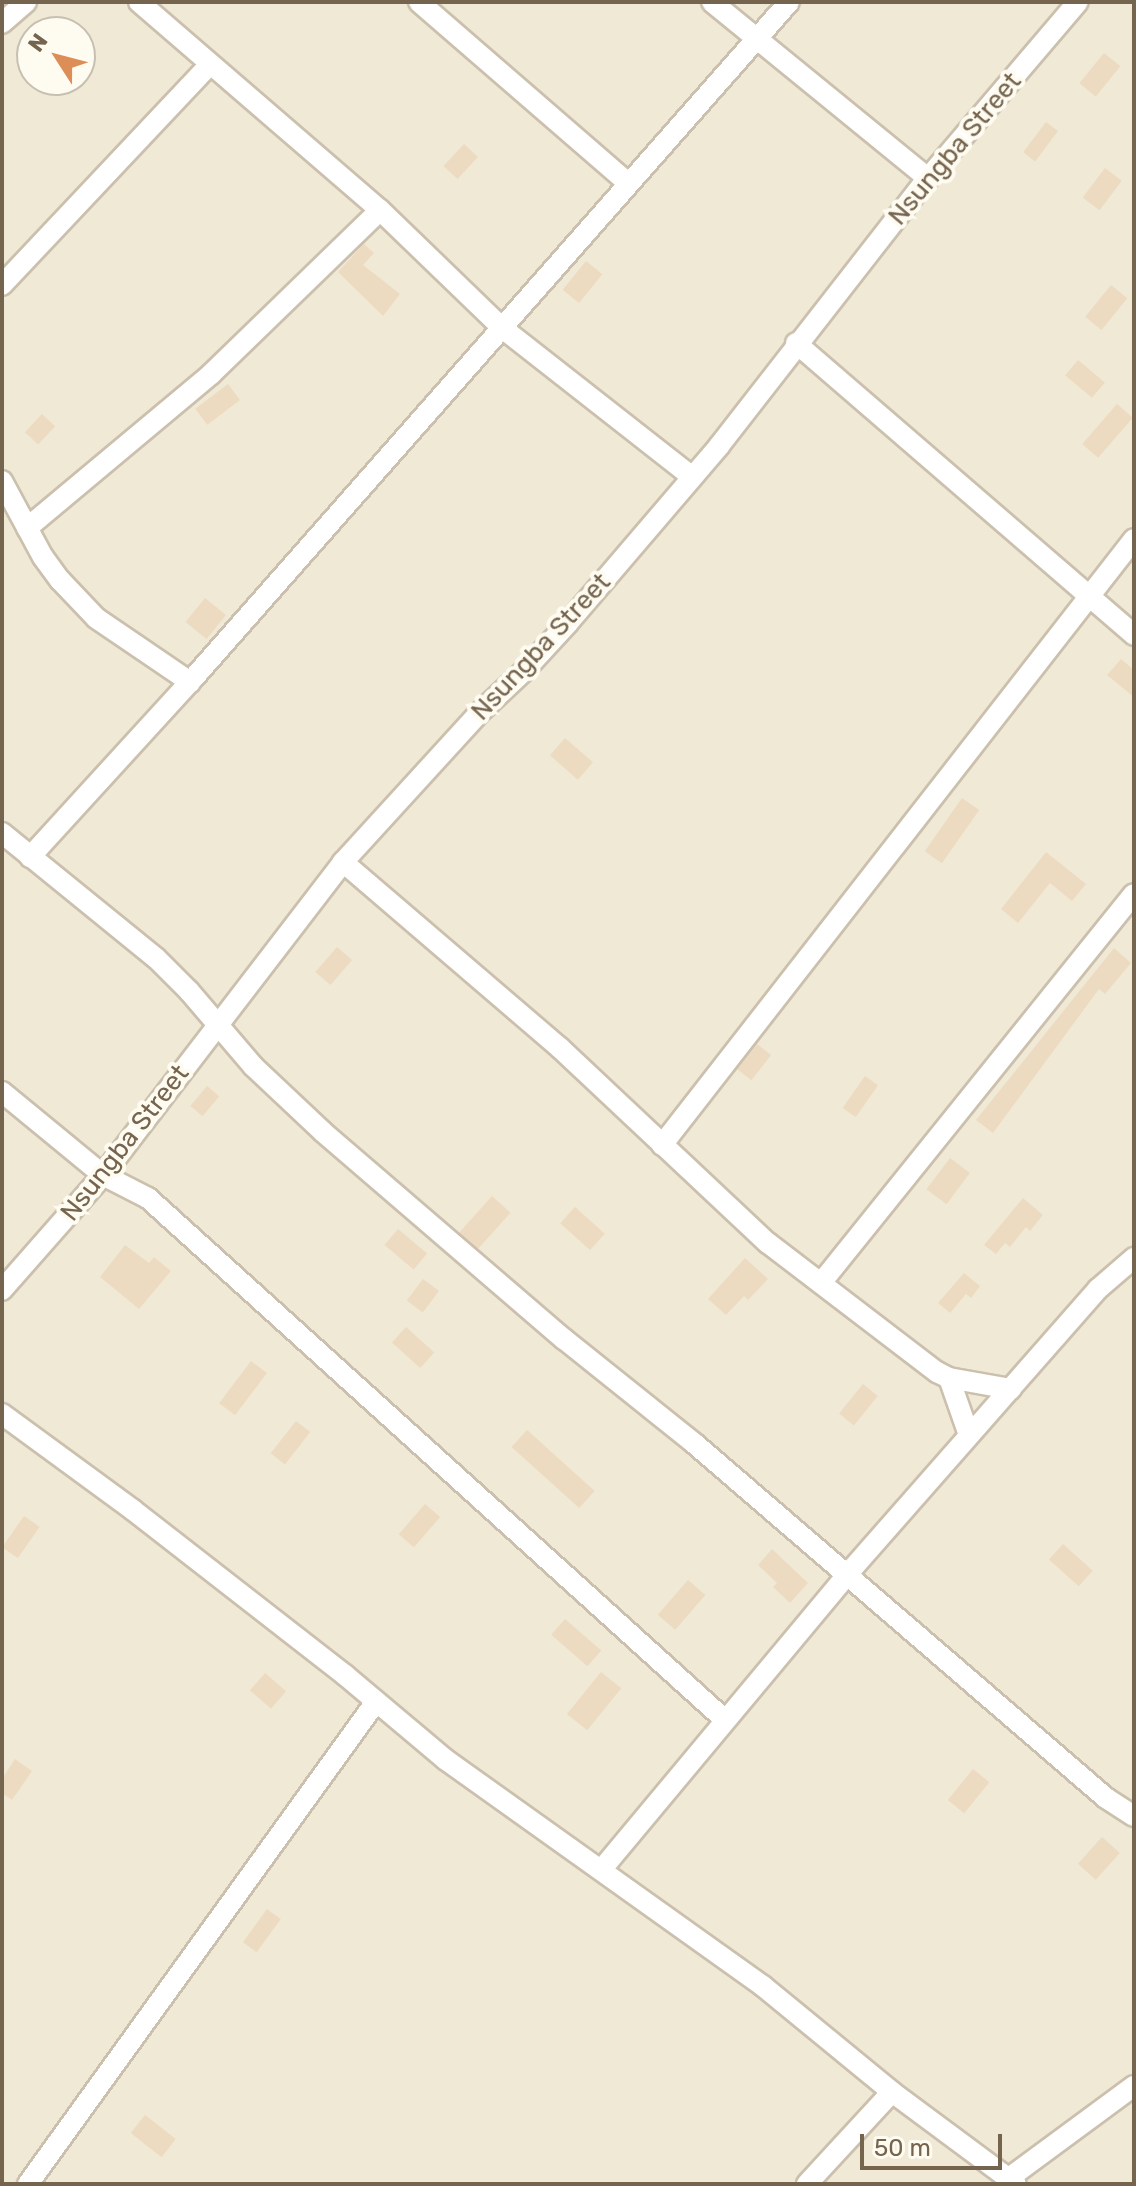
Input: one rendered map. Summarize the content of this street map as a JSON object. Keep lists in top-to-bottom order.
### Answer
{
  "streets": {
    "street": ["Nsungba Street"]
  },
  "scale_bar": "50 m",
  "north": "top left"
}
